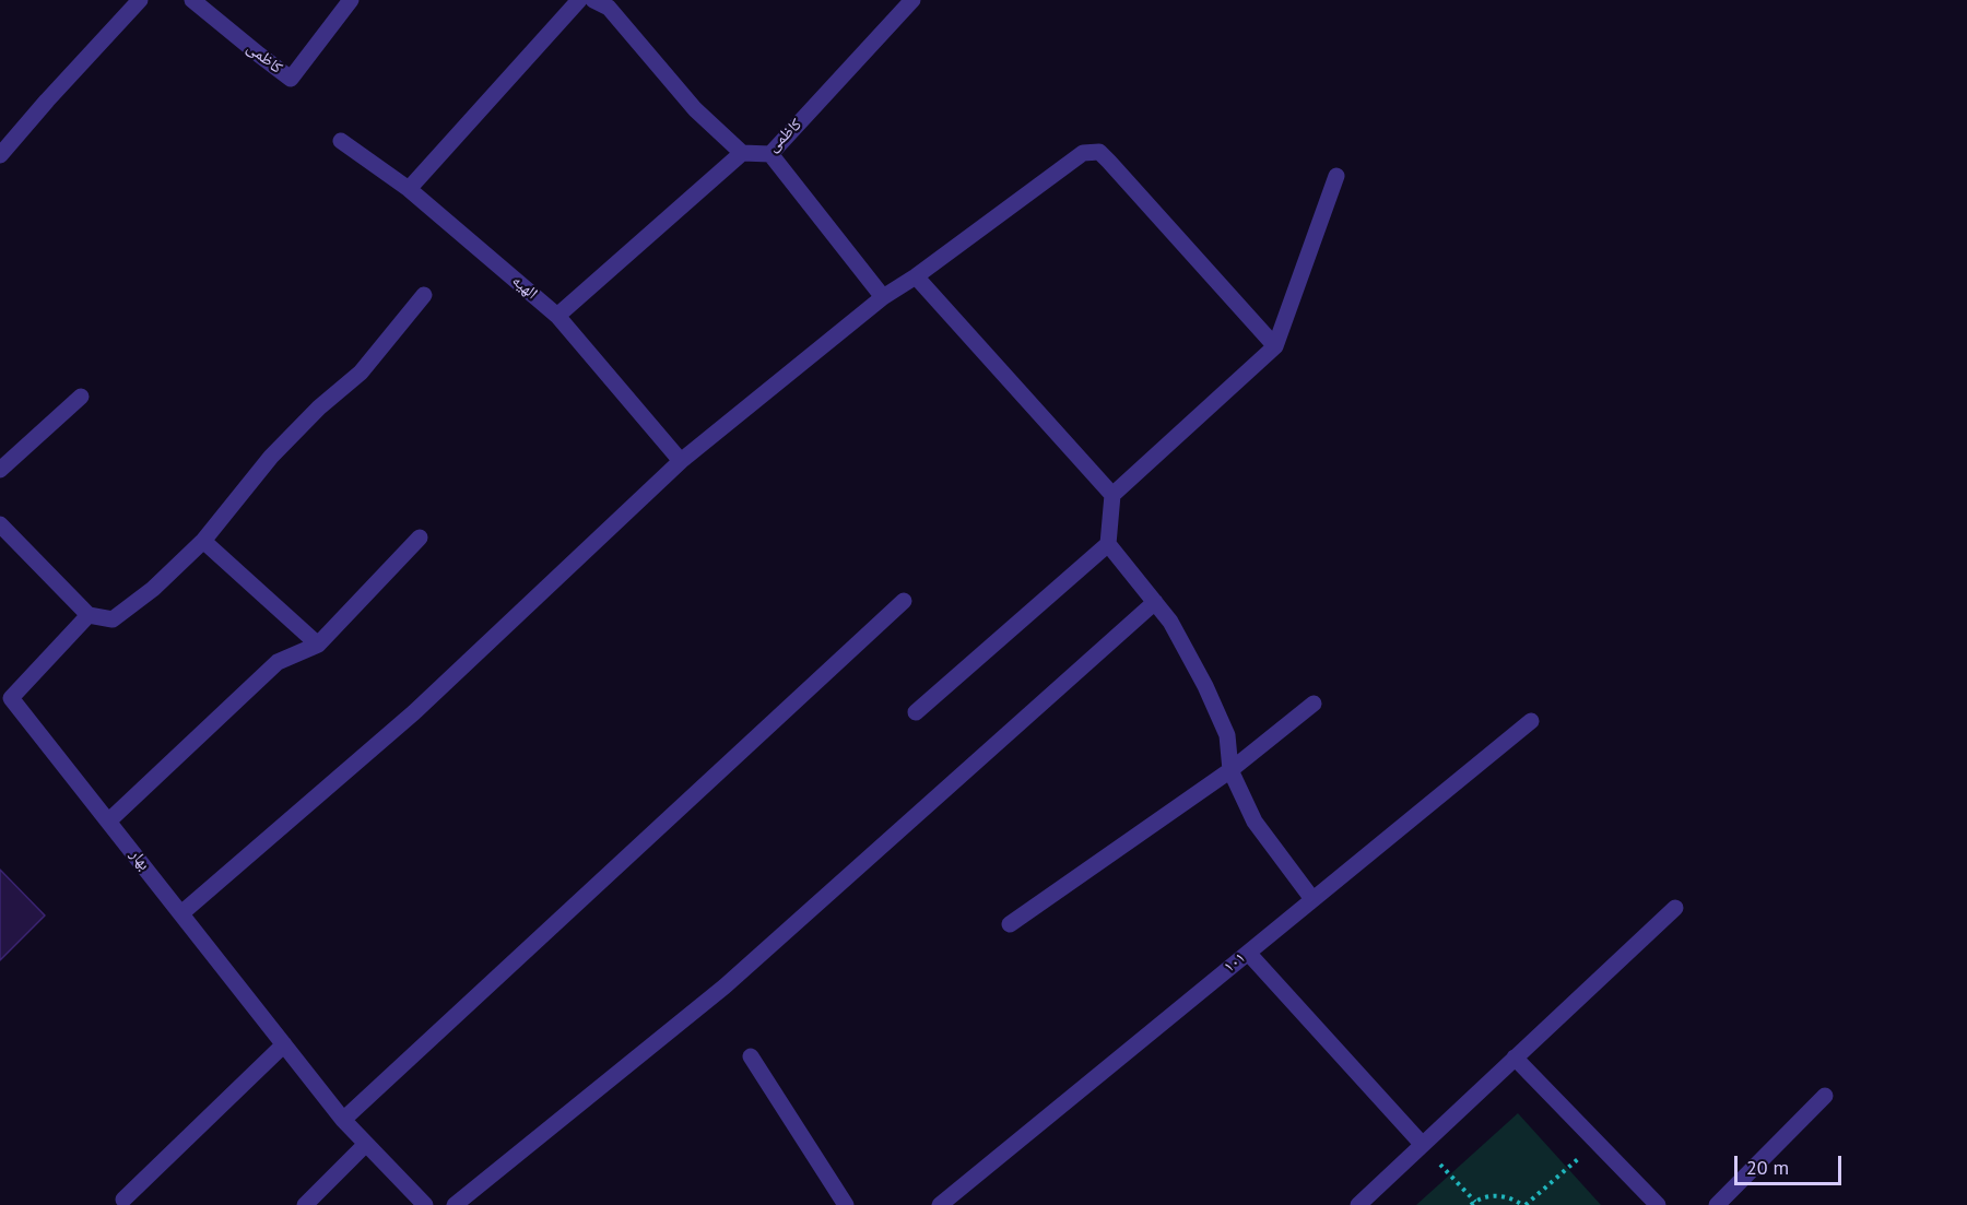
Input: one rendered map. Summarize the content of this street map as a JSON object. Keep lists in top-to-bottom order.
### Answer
{
  "streets": {
    "street": [
      "کاظمی",
      "الهیه",
      "بهار",
      "۱۰۱"
    ]
  },
  "scale_bar": "20 m"
}
